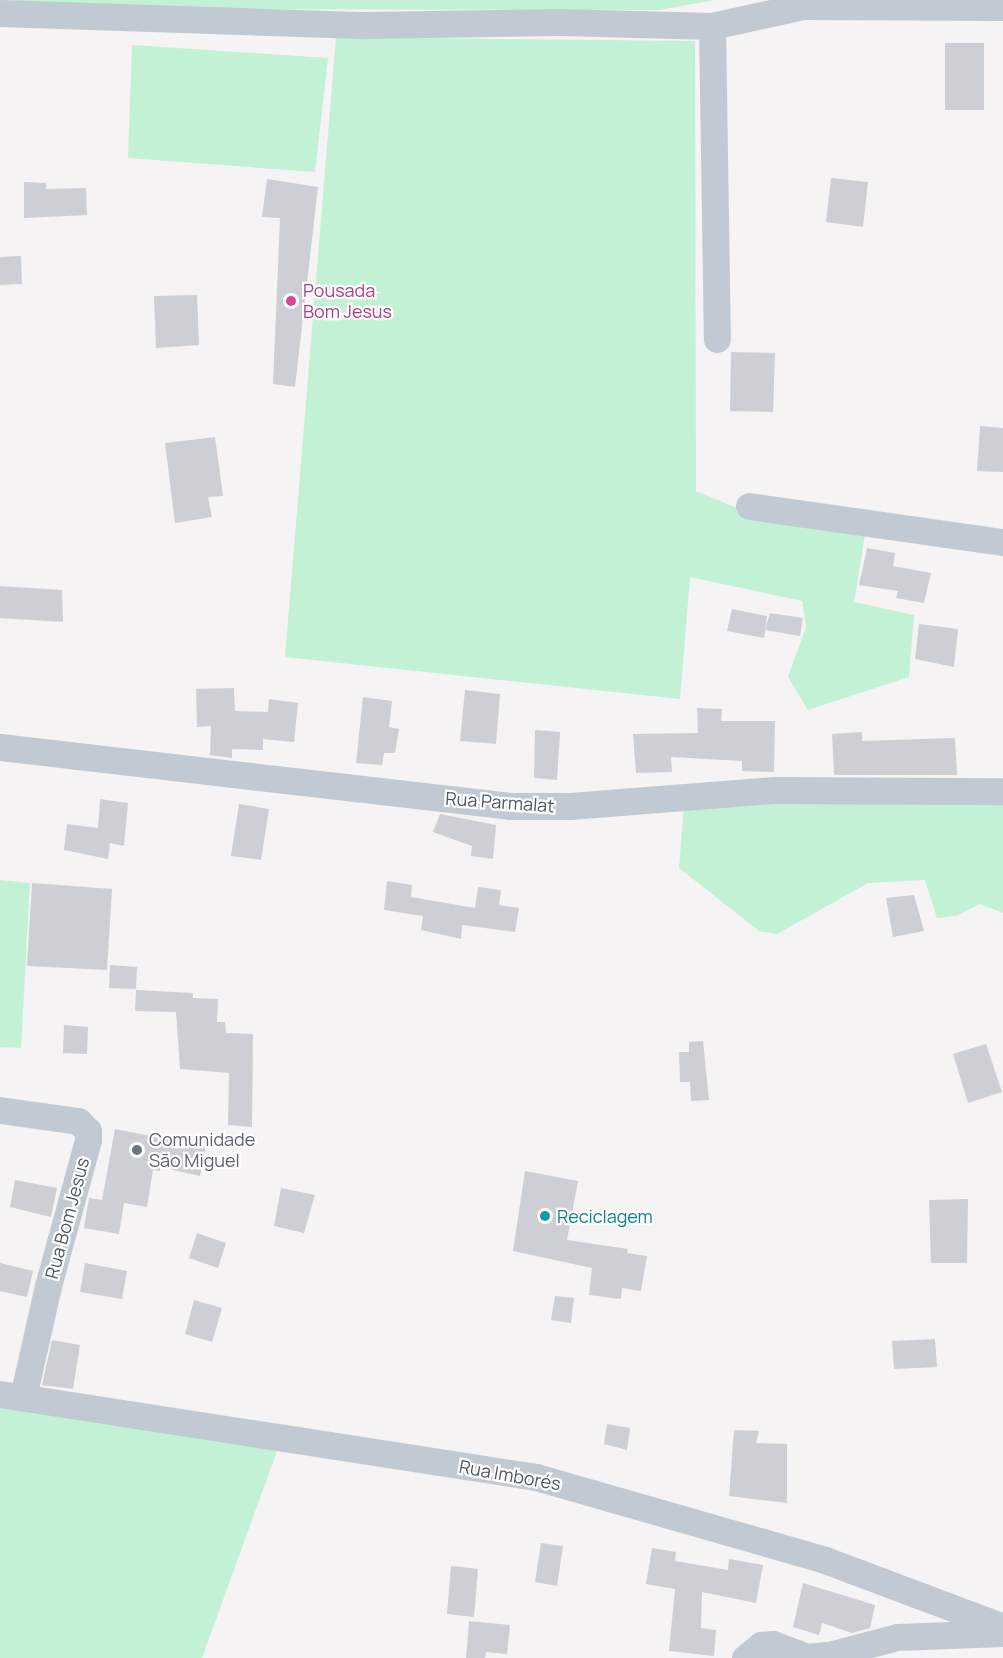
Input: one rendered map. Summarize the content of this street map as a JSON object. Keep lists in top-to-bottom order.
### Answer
{
  "streets": {
    "street": ["Rua Parmalat", "Rua Bom Jesus", "Rua Imborés"]
  },
  "crossings": [
    ["Rua Bom Jesus", "Rua Imborés"]
  ],
  "places": ["Pousada Bom Jesus", "Comunidade São Miguel", "Reciclagem"]
}
